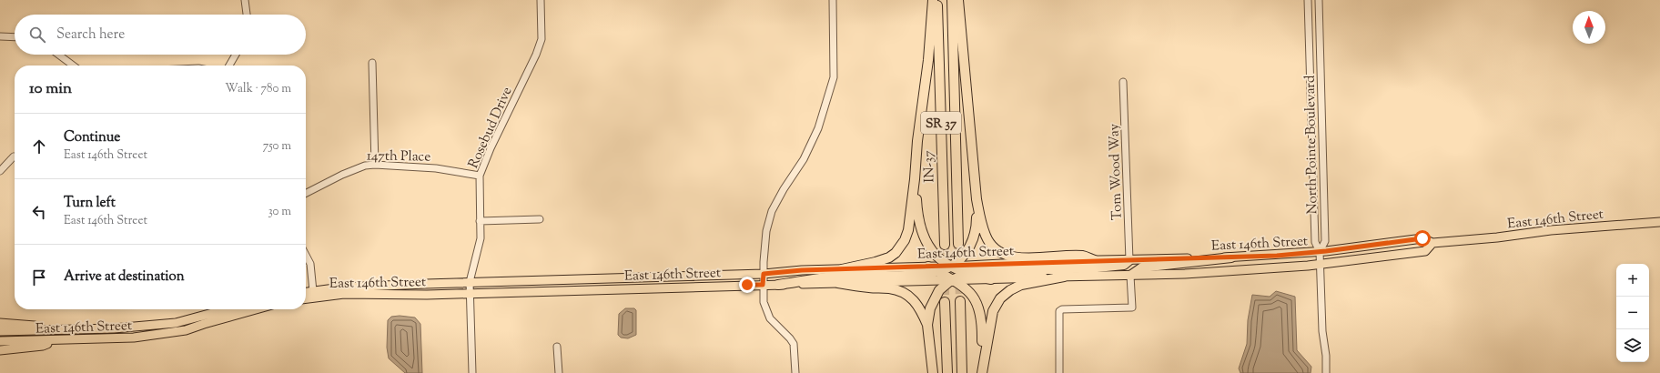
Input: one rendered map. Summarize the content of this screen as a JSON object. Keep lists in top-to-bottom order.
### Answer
{
  "streets": {
    "highway": ["SR 37", "IN-37"],
    "main road": ["East 146th Street"],
    "street": [
      "Rosebud Drive",
      "North Pointe Boulevard",
      "147th Place",
      "Tom Wood Way"
    ]
  },
  "crossings": [
    ["Rosebud Drive", "147th Place"],
    ["Rosebud Drive", "East 146th Street"],
    ["North Pointe Boulevard", "East 146th Street"],
    ["Tom Wood Way", "East 146th Street"]
  ],
  "north": "top",
  "page": {
    "search": "Search here",
    "heading": ["10 min", "Walk · 780 m"],
    "list": [
      ["Continue", "East 146th Street", "750 m"],
      ["Turn left", "East 146th Street", "30 m"],
      "Arrive at destination"
    ],
    "map_buttons": ["+", "−"]
  }
}
